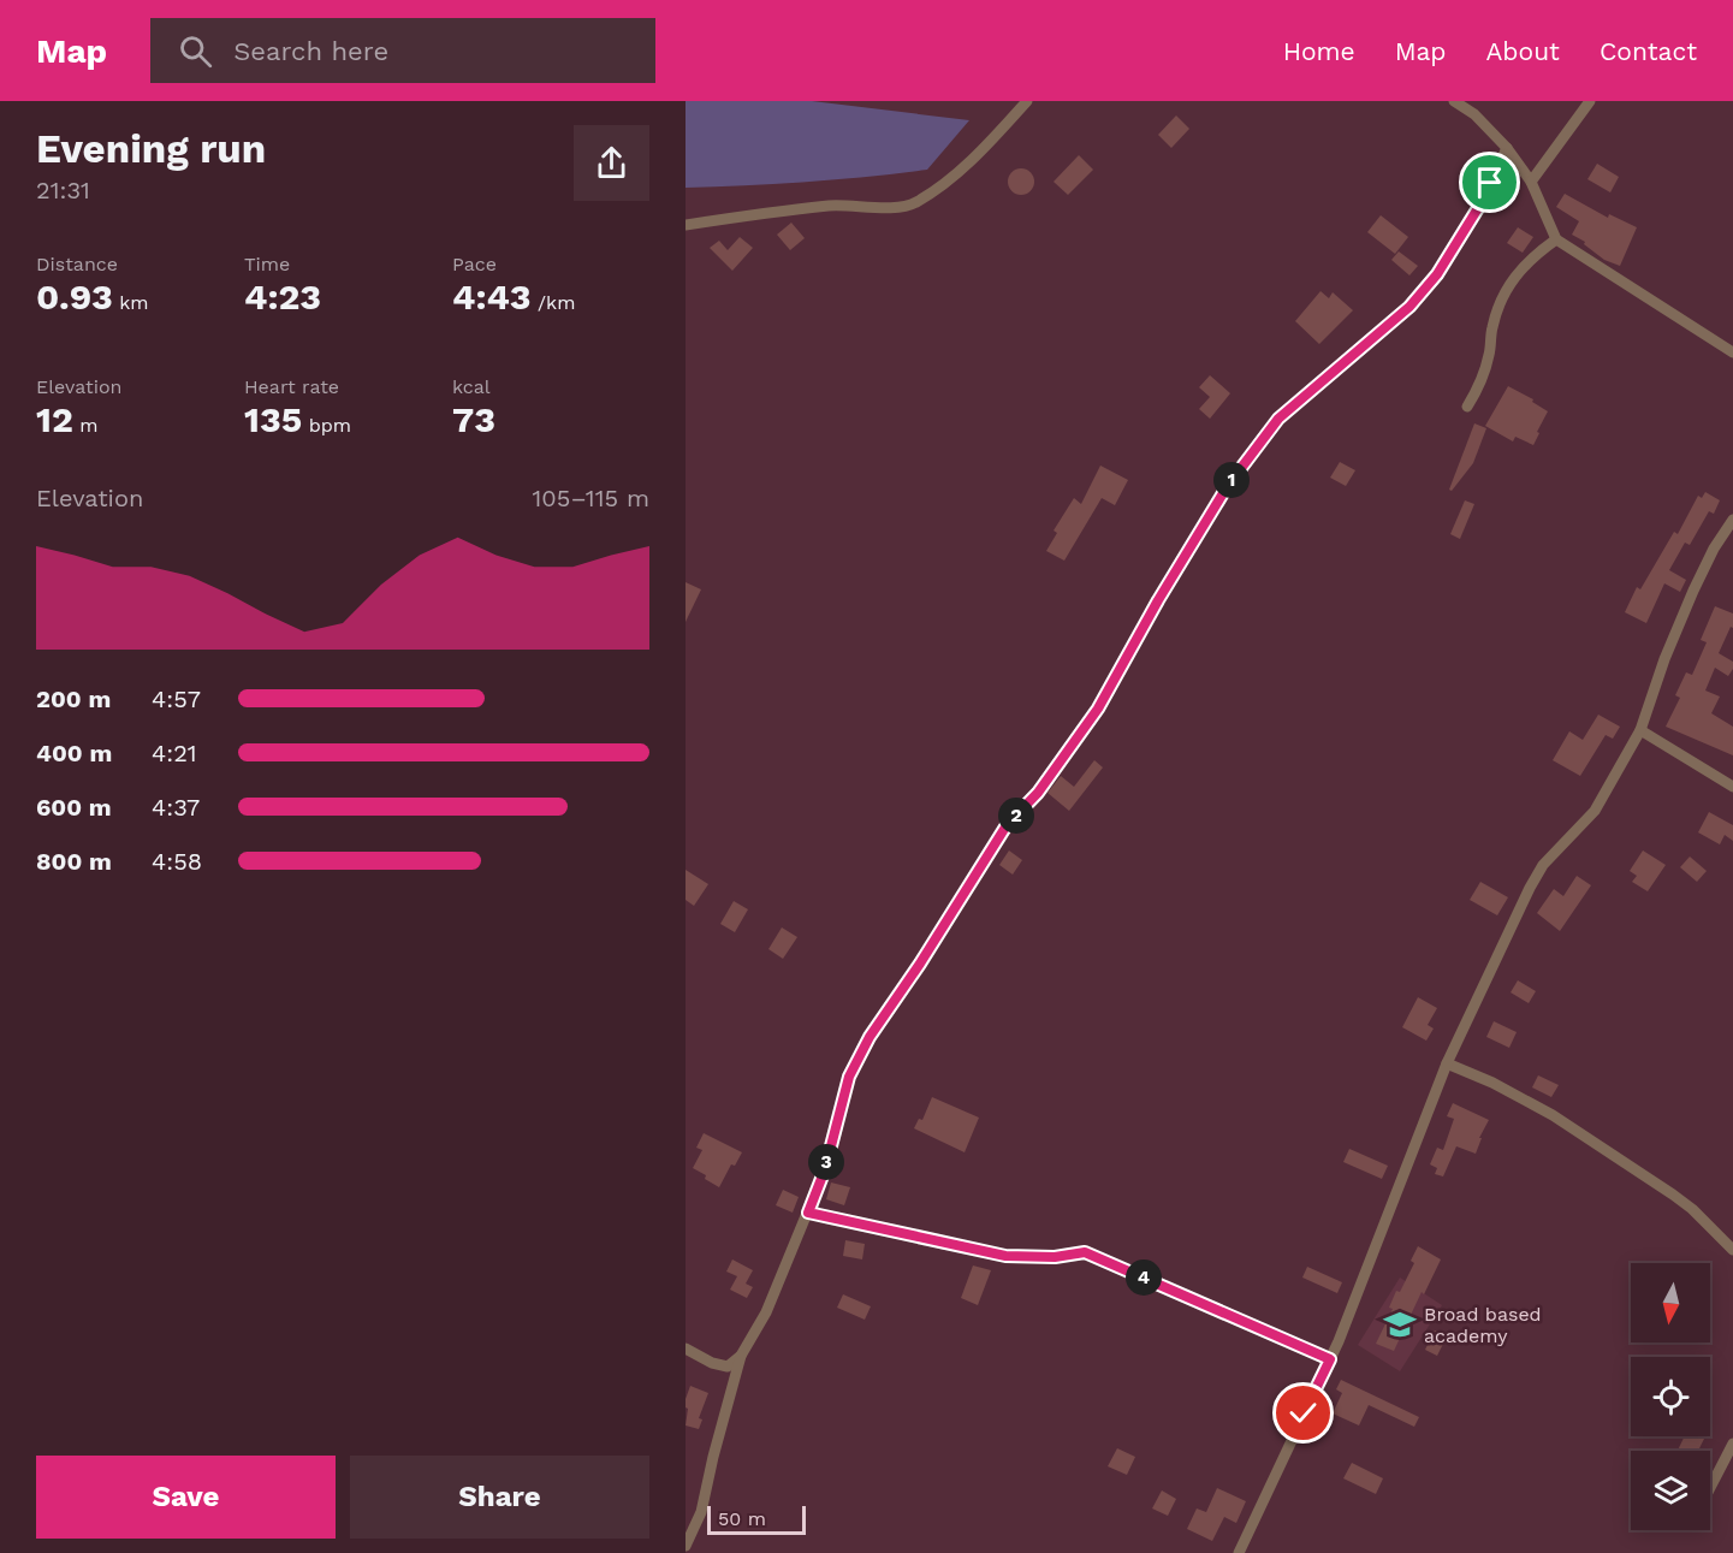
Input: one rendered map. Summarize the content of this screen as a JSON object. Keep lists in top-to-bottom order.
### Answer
{
  "places": {
    "school or university": ["Broad based academy"]
  },
  "scale_bar": "50 m",
  "north": "bottom",
  "page": {
    "header": "Map",
    "search": "Search here",
    "nav": [
      "Home",
      "Map",
      "About",
      "Contact"
    ],
    "heading": ["Evening run", "21:31"],
    "stats": [
      ["Distance", "0.93 km"],
      ["Time", "4:23"],
      ["Pace", "4:43 /km"],
      ["Elevation", "12 m"],
      ["Heart rate", "135 bpm"],
      ["kcal", "73"]
    ],
    "pins": [
      "1",
      "2",
      "3",
      "4"
    ],
    "chart": ["Elevation", "105–115 m"],
    "list": [
      {
        "name": "200 m",
        "note": "4:57"
      },
      {
        "name": "400 m",
        "note": "4:21"
      },
      {
        "name": "600 m",
        "note": "4:37"
      },
      {
        "name": "800 m",
        "note": "4:58"
      }
    ],
    "buttons": ["Save", "Share"],
    "scale": "50 m"
  }
}
